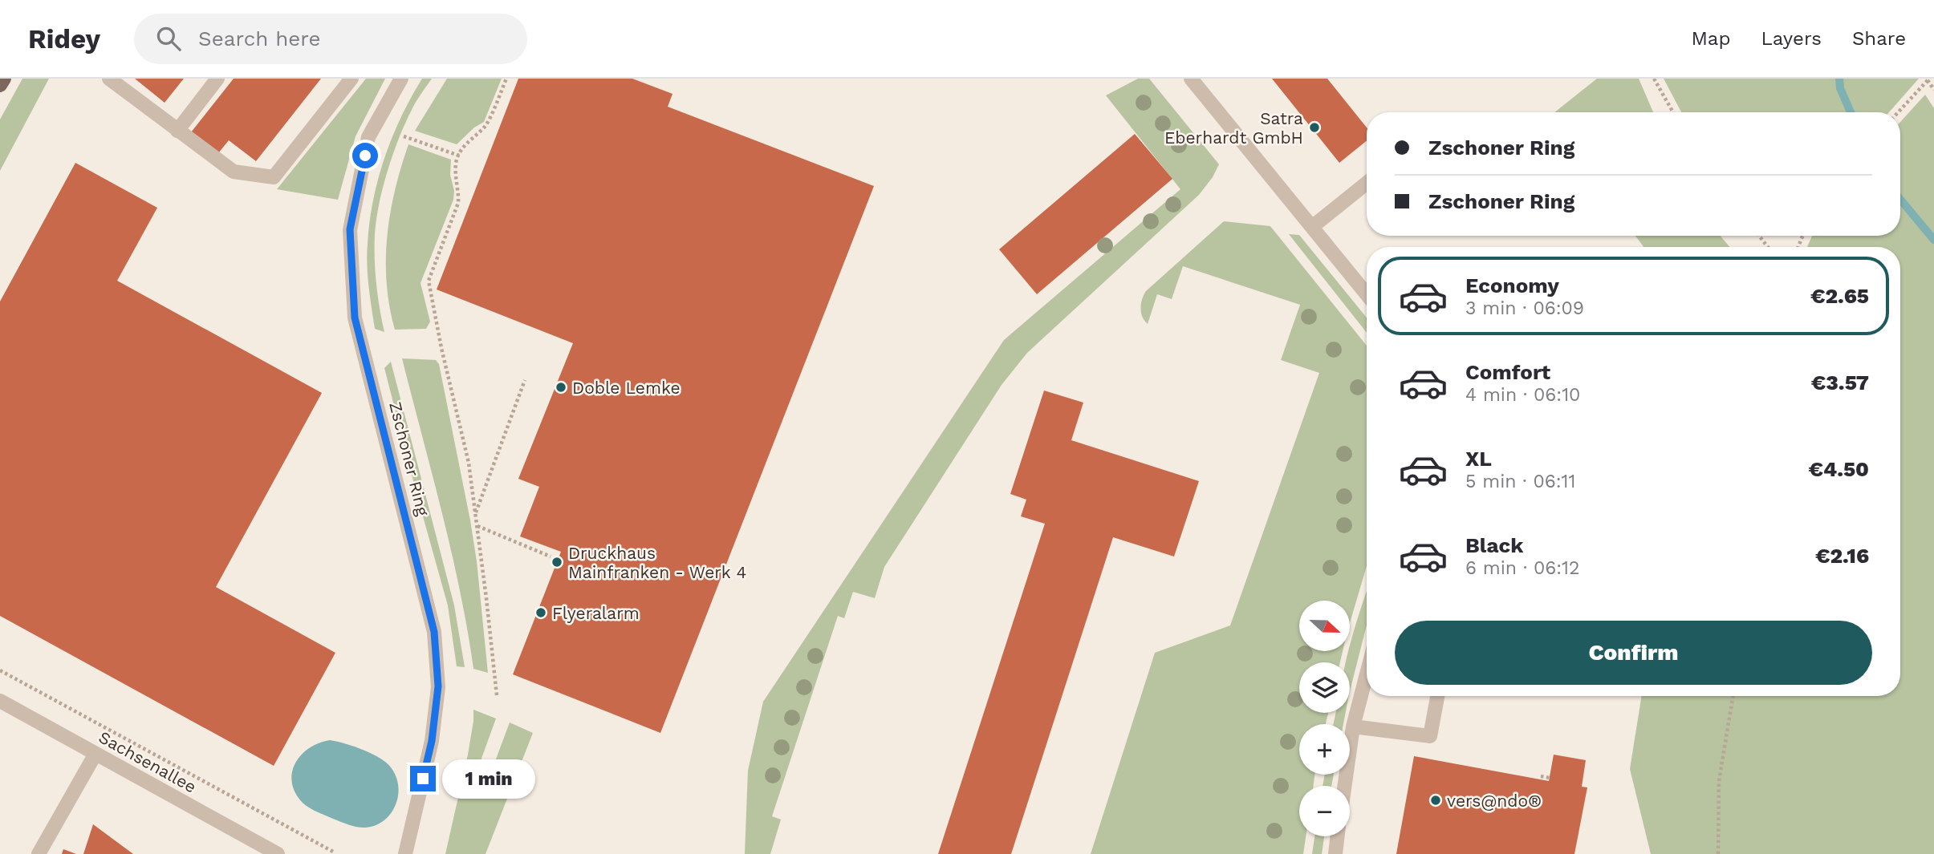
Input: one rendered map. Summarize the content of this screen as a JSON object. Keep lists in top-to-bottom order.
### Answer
{
  "streets": {
    "street": ["Zschoner Ring", "Sachsenallee"]
  },
  "places": [
    "Satra Eberhardt GmbH",
    "Doble Lemke",
    "Druckhaus Mainfranken - Werk 4",
    "Flyeralarm",
    "vers@ndo®"
  ],
  "north": "right",
  "page": {
    "header": "Ridey",
    "search": "Search here",
    "nav": ["Map", "Layers", "Share"],
    "banner": ["Zschoner Ring", "Zschoner Ring"],
    "list": [
      {
        "name": "Economy",
        "note": "3 min · 06:09",
        "value": "€2.65"
      },
      {
        "name": "Comfort",
        "note": "4 min · 06:10",
        "value": "€3.57"
      },
      {
        "name": "XL",
        "note": "5 min · 06:11",
        "value": "€4.50"
      },
      {
        "name": "Black",
        "note": "6 min · 06:12",
        "value": "€2.16"
      }
    ],
    "map_buttons": ["+", "−"],
    "buttons": "Confirm",
    "bubble": "1 min"
  }
}
